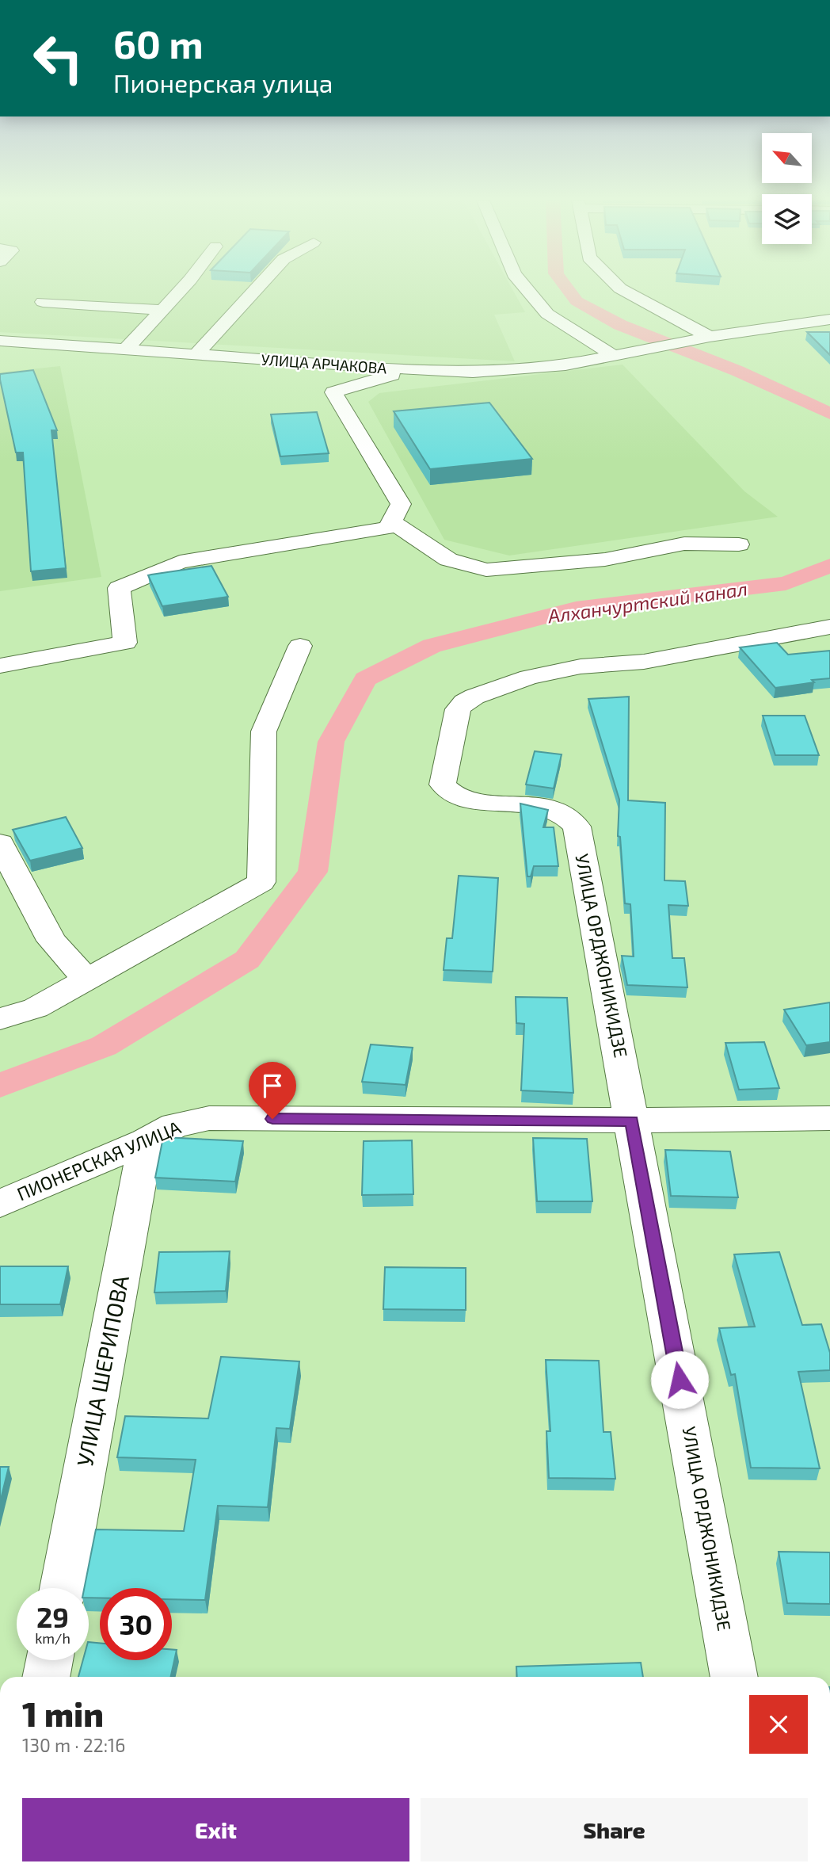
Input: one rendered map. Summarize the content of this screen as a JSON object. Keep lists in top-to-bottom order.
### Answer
{
  "streets": {
    "street": [
      "УЛИЦА АРЧАКОВА",
      "УЛИЦА ОРДЖОНИКИДЗЕ",
      "ПИОНЕРСКАЯ УЛИЦА",
      "УЛИЦА ШЕРИПОВА"
    ]
  },
  "crossings": [
    ["УЛИЦА ОРДЖОНИКИДЗЕ", "ПИОНЕРСКАЯ УЛИЦА"],
    ["ПИОНЕРСКАЯ УЛИЦА", "УЛИЦА ШЕРИПОВА"]
  ],
  "water": ["Алханчуртский канал"],
  "north": "top left",
  "page": {
    "turn": ["60 m", "Пионерская улица"],
    "speed": "29 km/h",
    "limit": "30",
    "heading": ["1 min", "130 m · 22:16"],
    "buttons": ["Exit", "Share"]
  }
}
